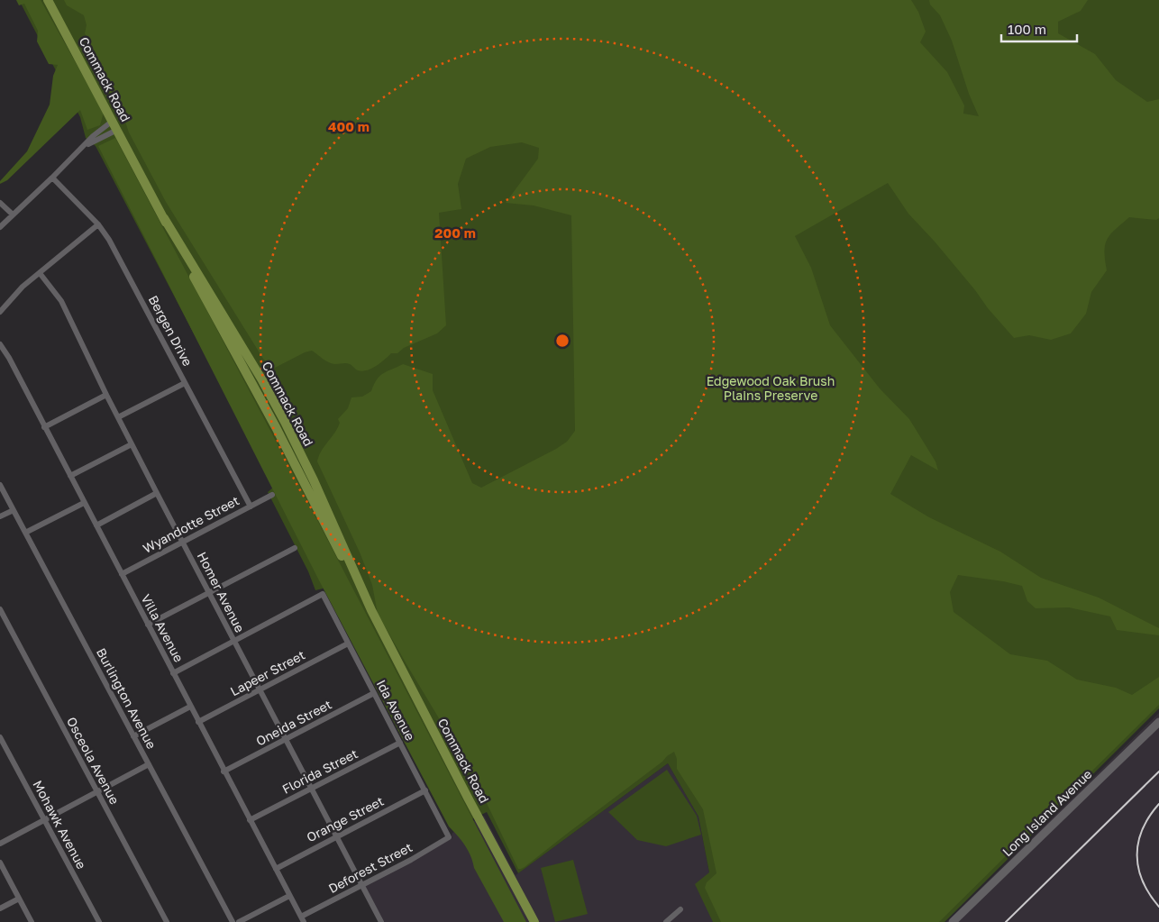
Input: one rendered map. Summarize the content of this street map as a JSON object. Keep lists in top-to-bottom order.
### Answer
{
  "streets": {
    "main road": ["Commack Road"],
    "street": [
      "Bergen Drive",
      "Wyandotte Street",
      "Homer Avenue",
      "Villa Avenue",
      "Lapeer Street",
      "Burlington Avenue",
      "Ida Avenue",
      "Oneida Street",
      "Osceola Avenue",
      "Florida Street",
      "Long Island Avenue",
      "Orange Street",
      "Mohawk Avenue",
      "Deforest Street"
    ]
  },
  "crossings": [
    ["Bergen Drive", "Wyandotte Street"],
    ["Wyandotte Street", "Homer Avenue"],
    ["Wyandotte Street", "Villa Avenue"],
    ["Homer Avenue", "Lapeer Street"],
    ["Homer Avenue", "Ida Avenue"],
    ["Homer Avenue", "Oneida Street"],
    ["Homer Avenue", "Florida Street"],
    ["Homer Avenue", "Orange Street"],
    ["Homer Avenue", "Deforest Street"],
    ["Villa Avenue", "Lapeer Street"],
    ["Villa Avenue", "Oneida Street"],
    ["Villa Avenue", "Florida Street"],
    ["Villa Avenue", "Orange Street"],
    ["Villa Avenue", "Deforest Street"],
    ["Lapeer Street", "Ida Avenue"],
    ["Ida Avenue", "Oneida Street"],
    ["Ida Avenue", "Florida Street"],
    ["Ida Avenue", "Orange Street"],
    ["Ida Avenue", "Deforest Street"]
  ],
  "parks": ["Edgewood Oak Brush Plains Preserve"],
  "scale_bar": "100 m",
  "rings": ["400 m", "200 m"]
}
